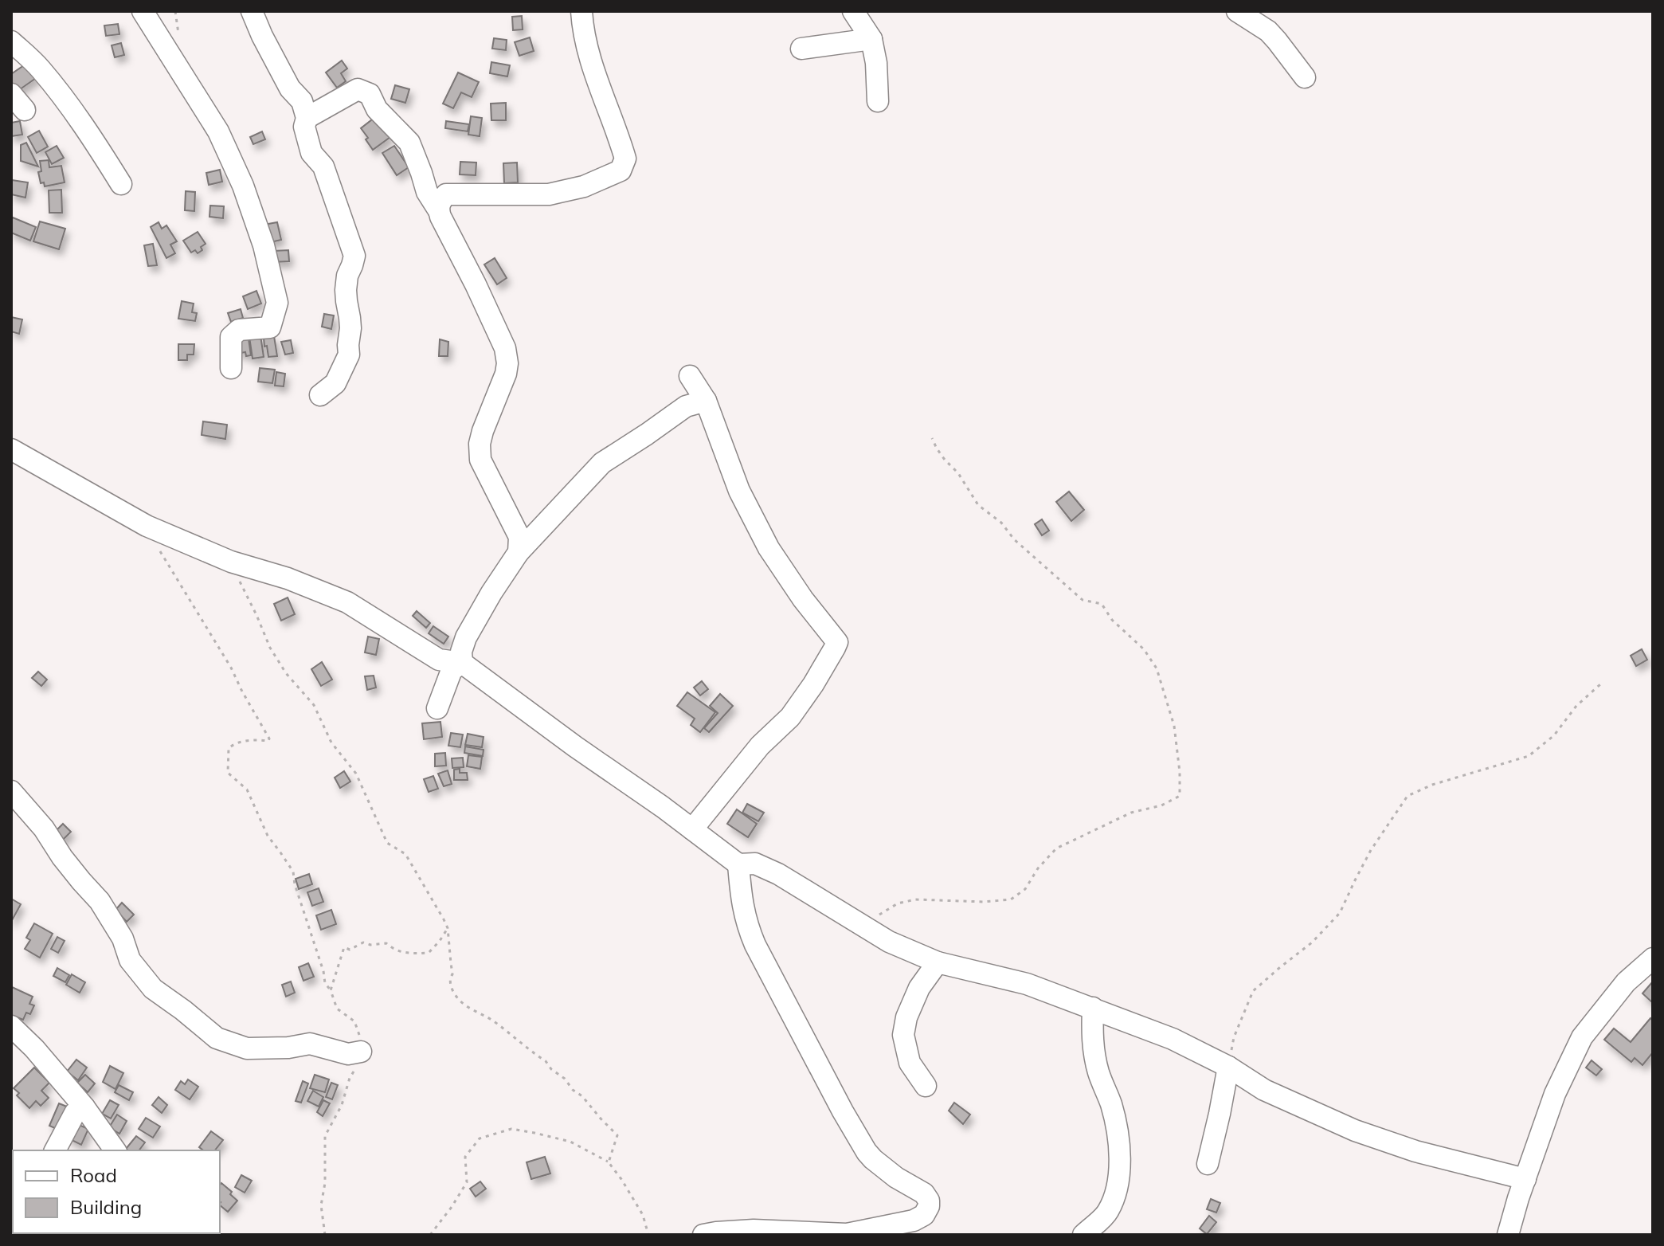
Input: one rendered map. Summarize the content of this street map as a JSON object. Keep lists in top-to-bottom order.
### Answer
{
  "legend": ["Road", "Building"]
}
